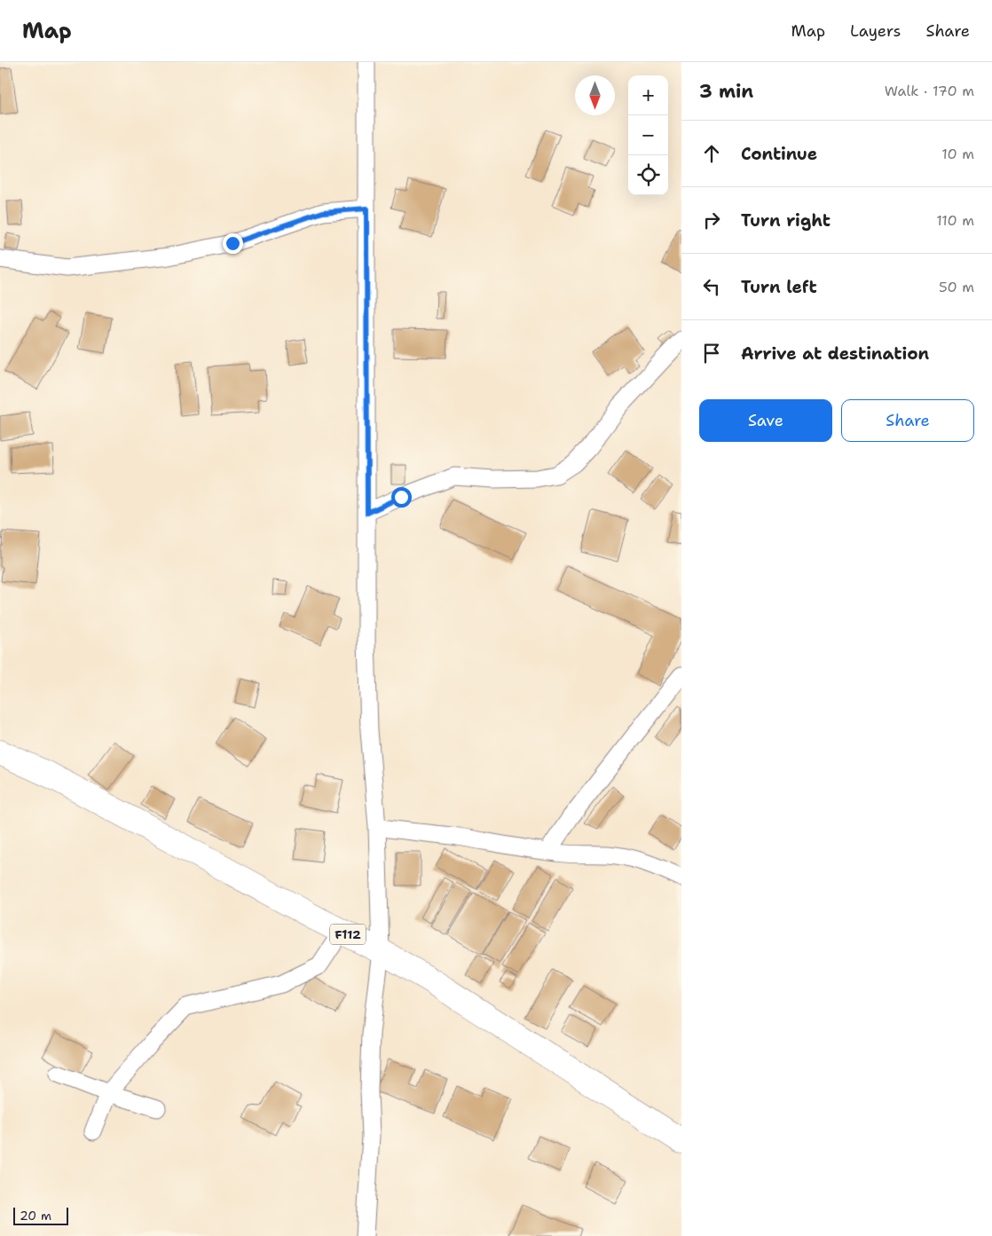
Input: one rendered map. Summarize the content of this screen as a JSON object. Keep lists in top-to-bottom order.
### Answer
{
  "streets": {
    "main road": ["F112"]
  },
  "scale_bar": "20 m",
  "north": "bottom",
  "page": {
    "header": "Map",
    "nav": ["Map", "Layers", "Share"],
    "heading": ["3 min", "Walk · 170 m"],
    "map_buttons": ["+", "−"],
    "list": [
      ["Continue", "10 m"],
      ["Turn right", "110 m"],
      ["Turn left", "50 m"],
      "Arrive at destination"
    ],
    "buttons": ["Save", "Share"],
    "scale": "20 m"
  }
}
